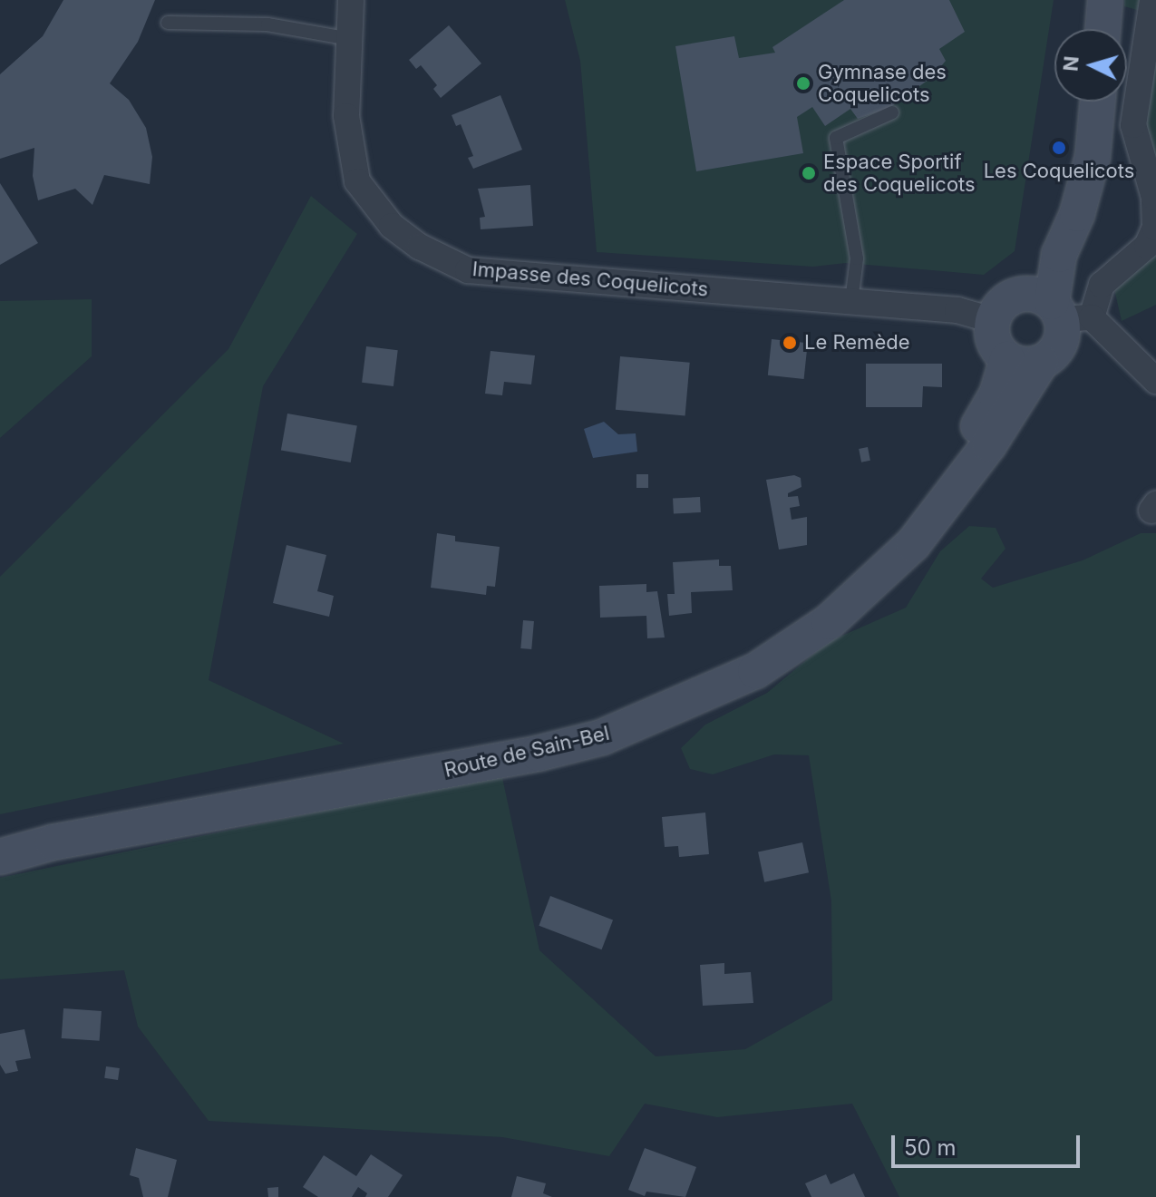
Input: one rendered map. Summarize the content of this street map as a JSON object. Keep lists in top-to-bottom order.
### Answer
{
  "streets": {
    "main road": ["Route de Sain-Bel"],
    "street": ["Impasse des Coquelicots"]
  },
  "crossings": [
    ["Impasse des Coquelicots", "Route de Sain-Bel"]
  ],
  "places": [
    "Gymnase des Coquelicots",
    "Les Coquelicots",
    "Espace Sportif des Coquelicots",
    "Le Remède"
  ],
  "scale_bar": "50 m",
  "north": "left"
}
